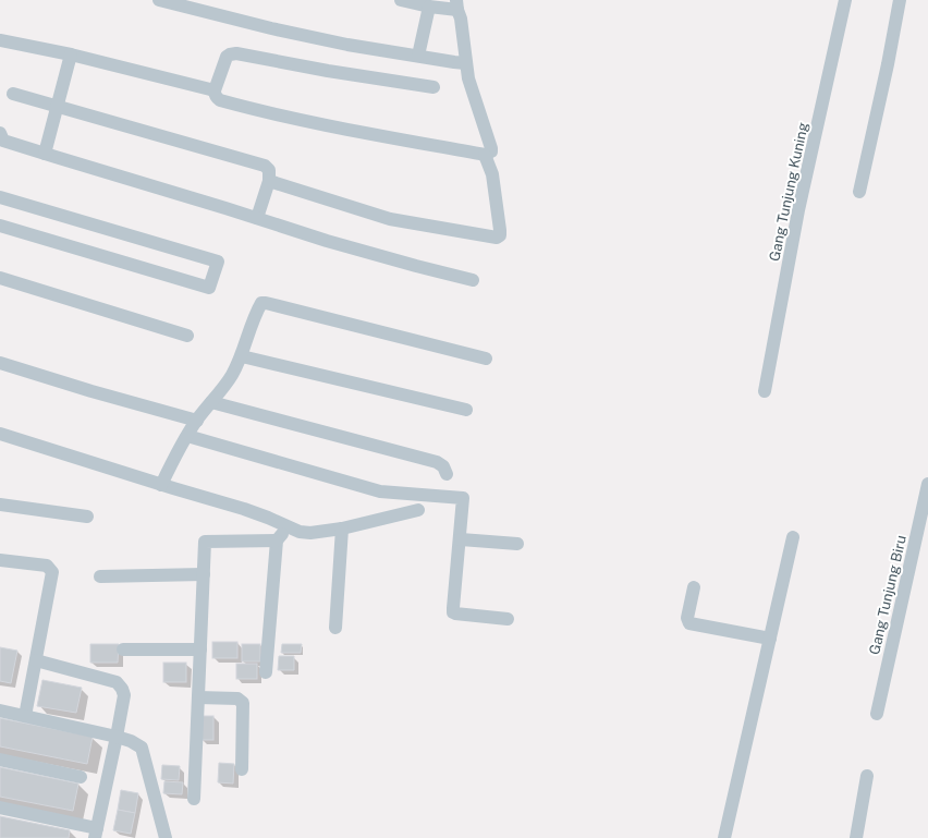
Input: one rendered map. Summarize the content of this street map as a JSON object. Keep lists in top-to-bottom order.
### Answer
{
  "streets": {
    "street": ["Gang Tunjung Kuning", "Gang Tunjung Biru"]
  }
}
